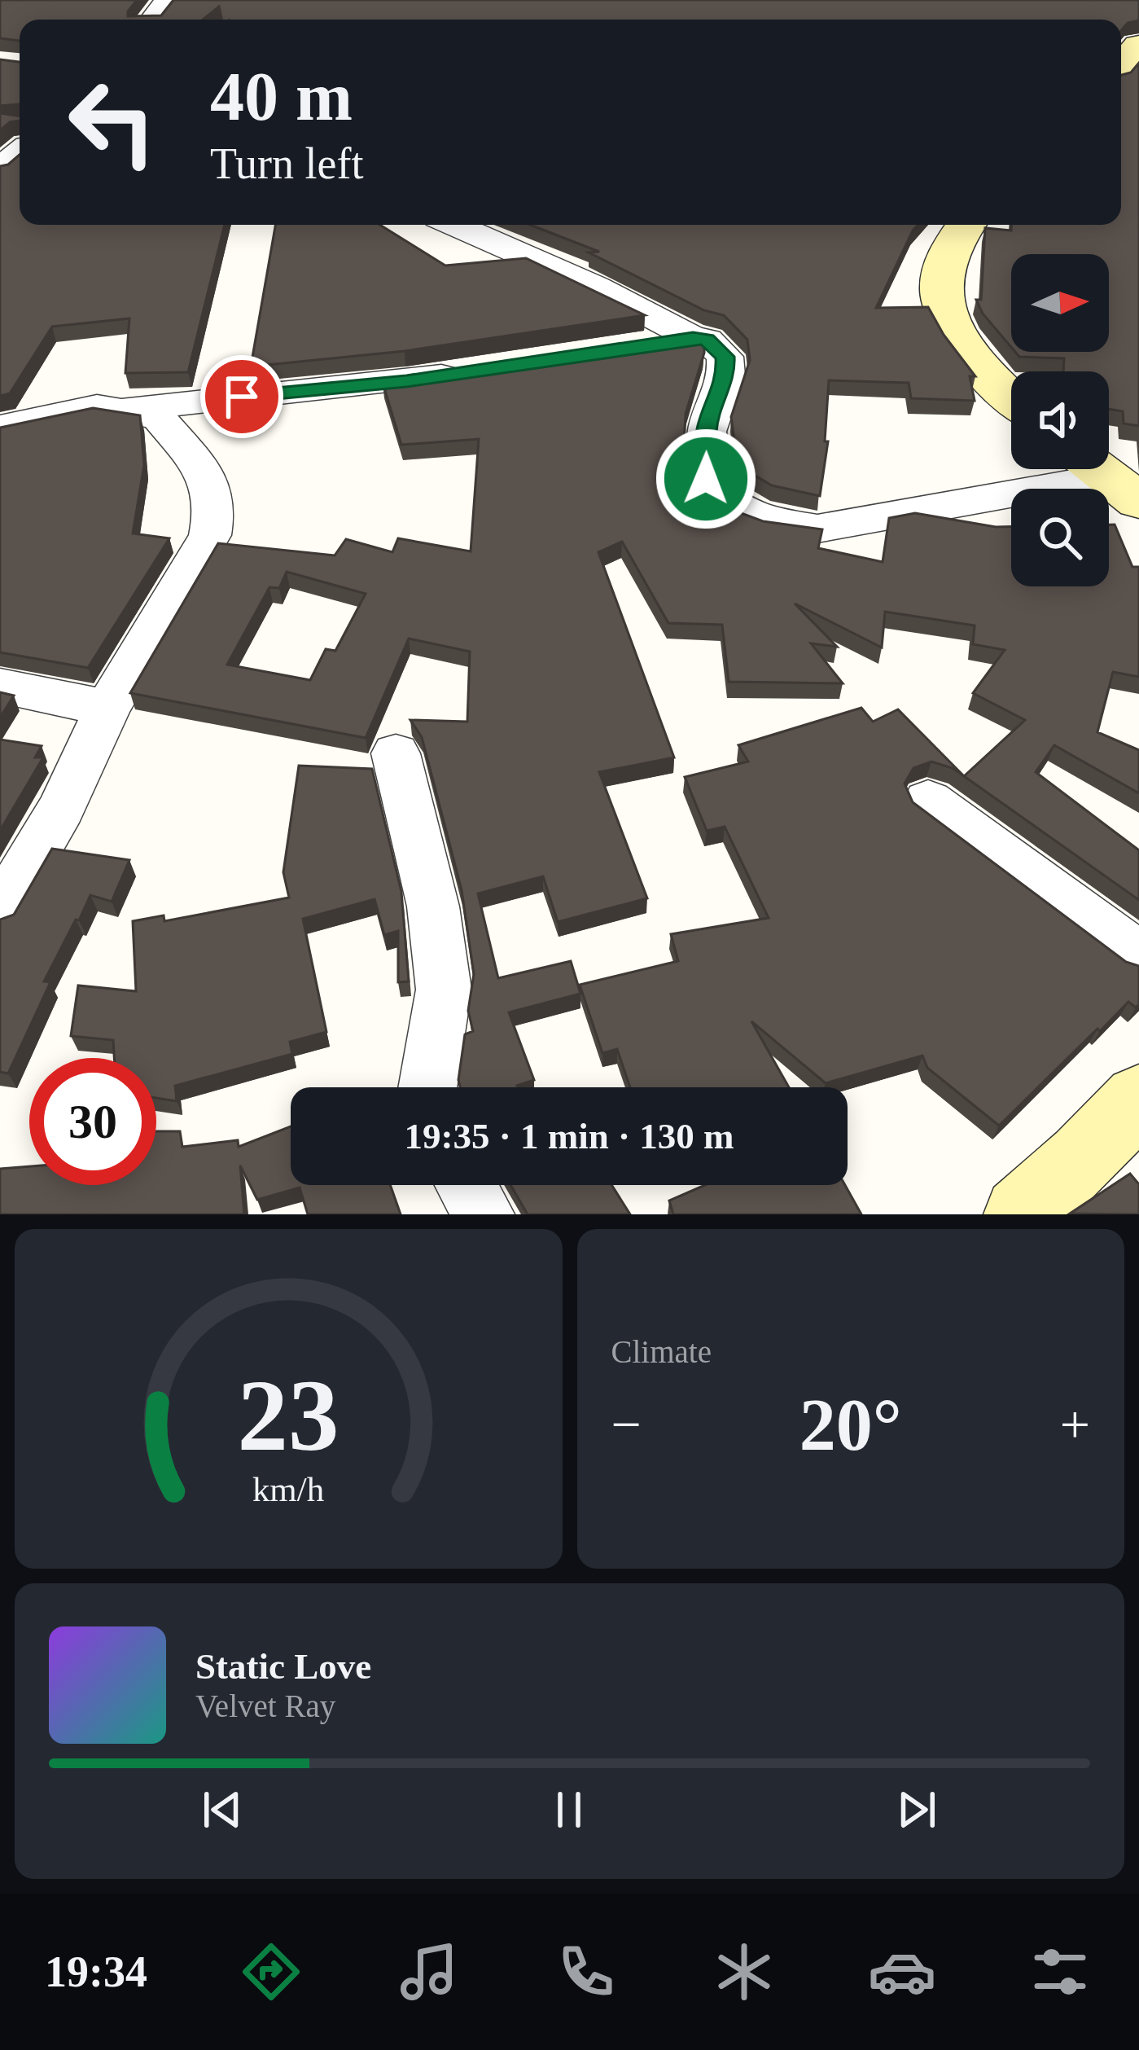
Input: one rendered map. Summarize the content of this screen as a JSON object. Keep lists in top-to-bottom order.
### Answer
{
  "north": "right",
  "page": {
    "turn": ["40 m", "Turn left"],
    "limit": "30",
    "trip": "19:35 · 1 min · 130 m",
    "tile": "Climate",
    "heat": ["−", "20°", "+"],
    "song": ["Static Love", "Velvet Ray"],
    "tabs": "19:34",
    "gauge": ["23", "km/h"]
  }
}
